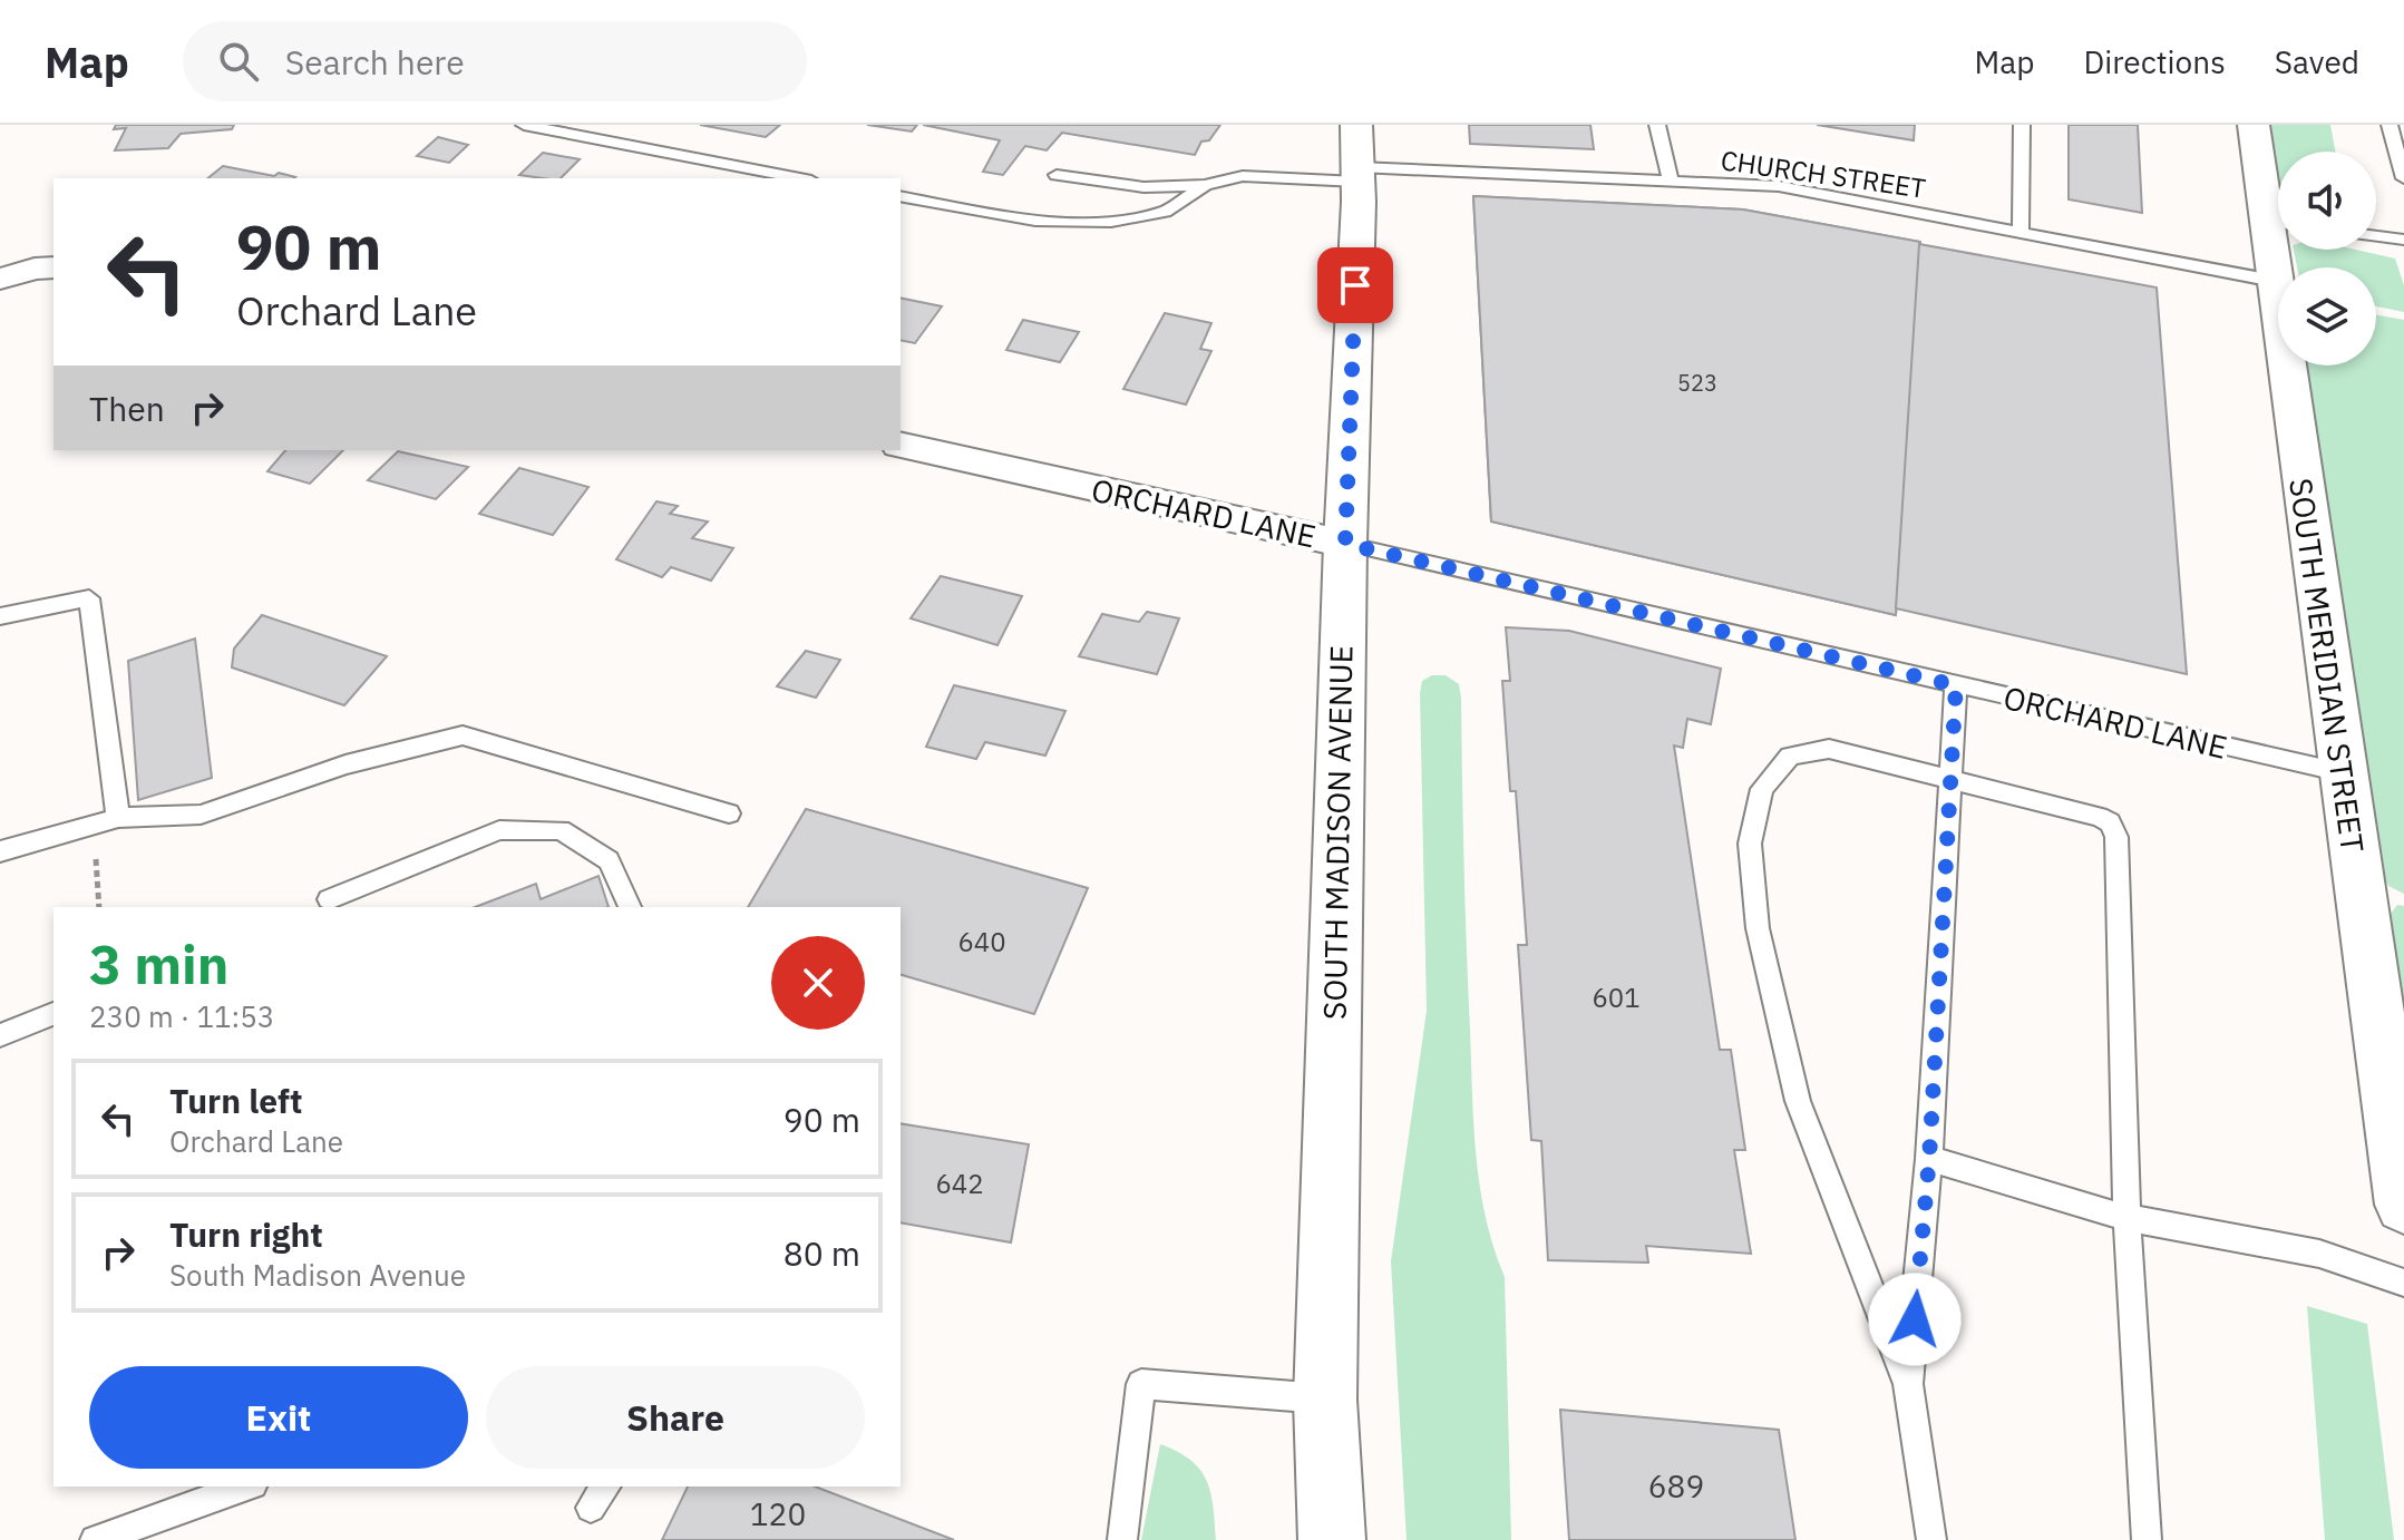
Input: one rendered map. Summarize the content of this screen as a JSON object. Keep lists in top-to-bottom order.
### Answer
{
  "streets": {
    "main road": ["SOUTH MERIDIAN STREET", "SOUTH MADISON AVENUE"],
    "street": ["ORCHARD LANE"],
    "lane": ["CHURCH STREET"]
  },
  "crossings": [
    ["CHURCH STREET", "SOUTH MERIDIAN STREET"],
    ["CHURCH STREET", "SOUTH MADISON AVENUE"],
    ["ORCHARD LANE", "SOUTH MERIDIAN STREET"],
    ["ORCHARD LANE", "SOUTH MADISON AVENUE"]
  ],
  "house_numbers": [
    "523",
    "640",
    "601",
    "642",
    "689",
    "120"
  ],
  "page": {
    "header": "Map",
    "search": "Search here",
    "nav": ["Map", "Directions", "Saved"],
    "turn": ["90 m", "Orchard Lane"],
    "then": "Then",
    "heading": ["3 min", "230 m · 11:53"],
    "list": [
      {
        "name": "Turn left",
        "note": "Orchard Lane",
        "value": "90 m"
      },
      {
        "name": "Turn right",
        "note": "South Madison Avenue",
        "value": "80 m"
      }
    ],
    "buttons": ["Exit", "Share"]
  }
}
